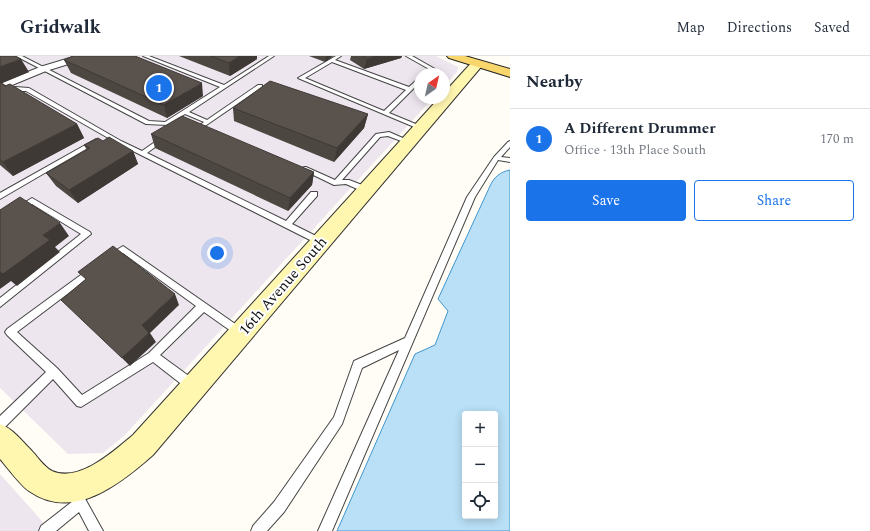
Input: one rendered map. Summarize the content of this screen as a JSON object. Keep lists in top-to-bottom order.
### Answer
{
  "streets": {
    "street": ["16th Avenue South"]
  },
  "north": "top right",
  "page": {
    "header": "Gridwalk",
    "nav": ["Map", "Directions", "Saved"],
    "heading": "Nearby",
    "pins": "1",
    "list": [
      {
        "mark": "1",
        "name": "A Different Drummer",
        "note": "Office · 13th Place South",
        "value": "170 m"
      }
    ],
    "buttons": ["Save", "Share"],
    "map_buttons": ["+", "−"]
  }
}
